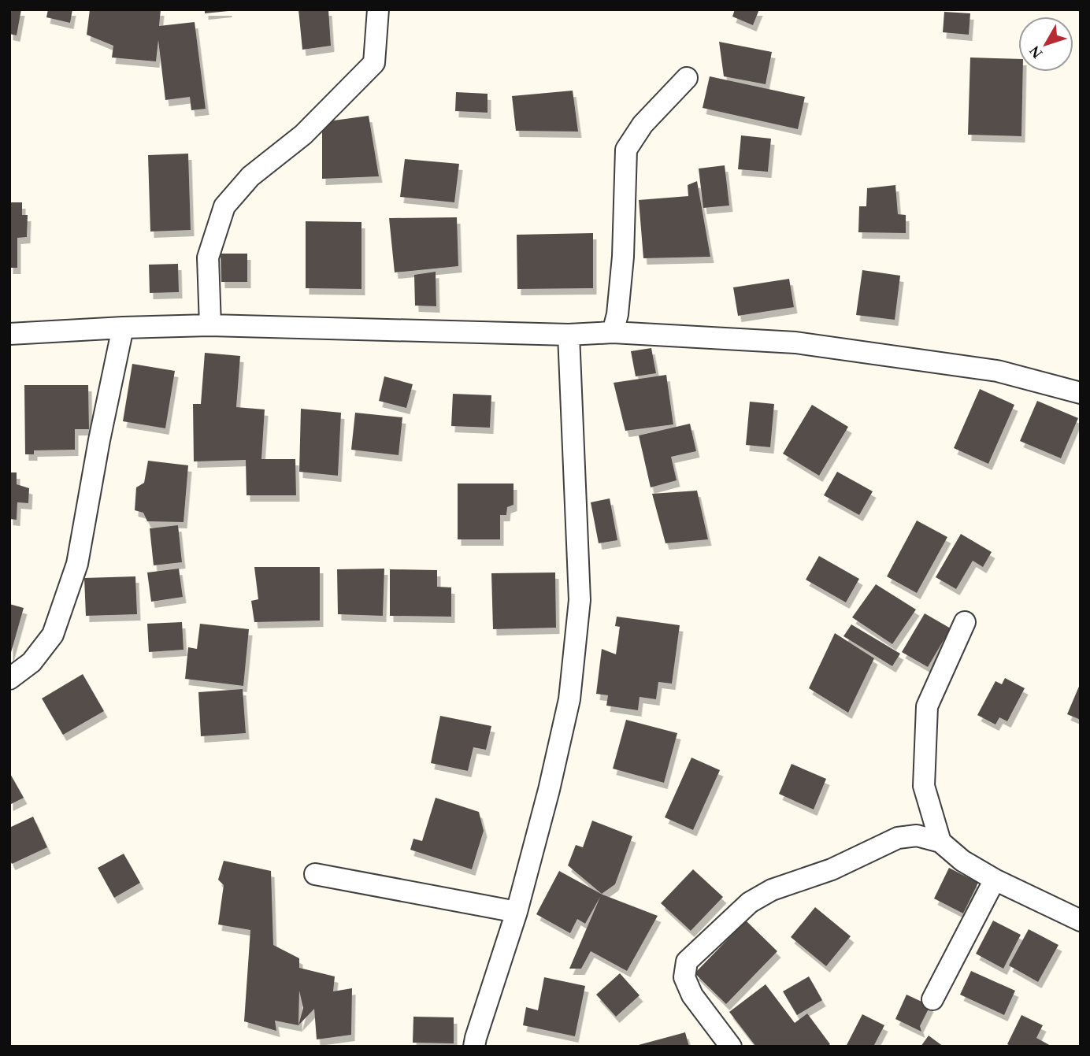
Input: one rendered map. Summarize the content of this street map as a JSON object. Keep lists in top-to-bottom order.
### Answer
{
  "north": "bottom left"
}
